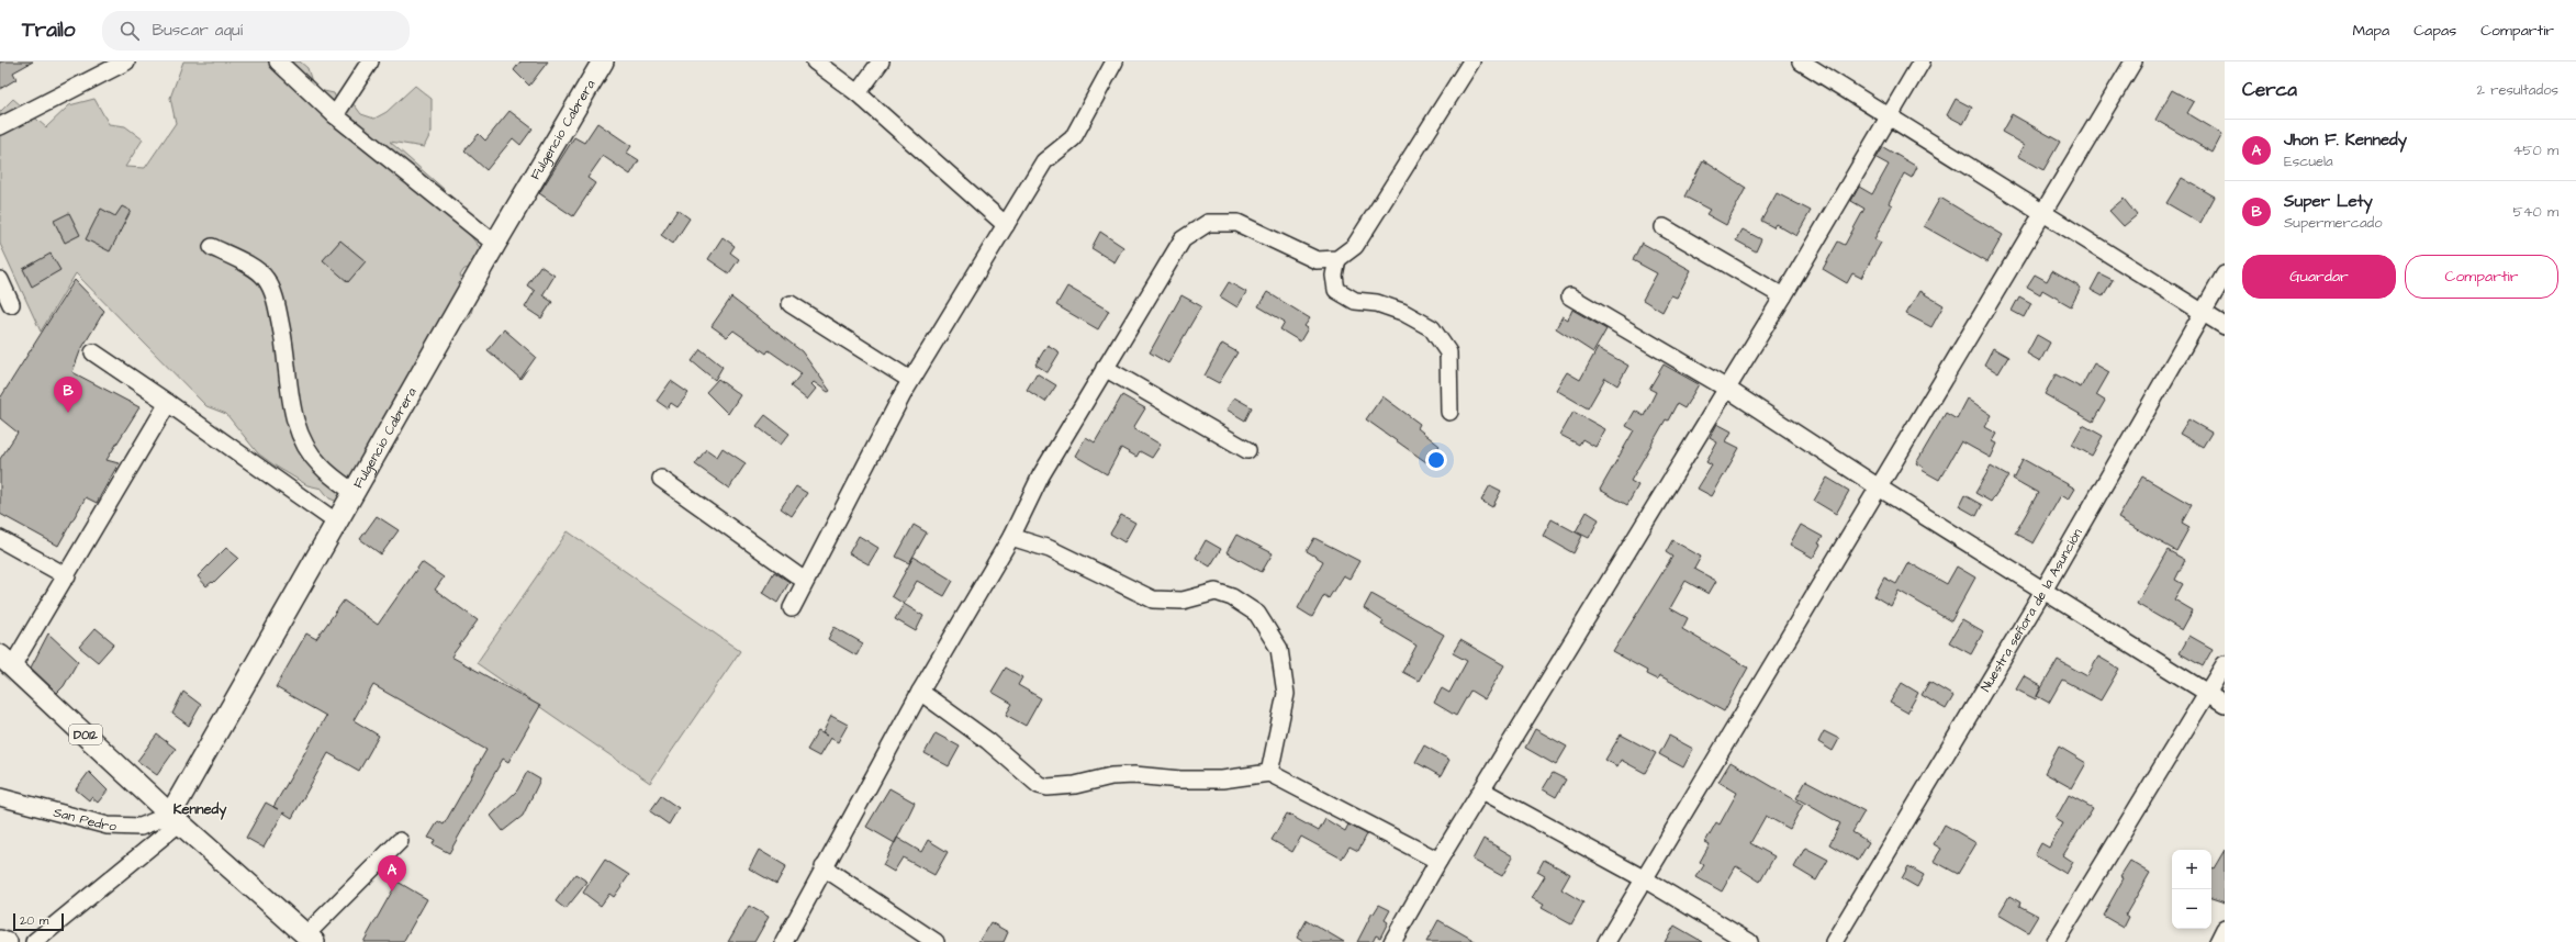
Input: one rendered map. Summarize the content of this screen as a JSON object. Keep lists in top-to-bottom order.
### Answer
{
  "streets": {
    "main road": ["Fulgencio Cabrera", "D012"],
    "street": ["Nuestra señora de la Asunción", "San Pedro"]
  },
  "crossings": [
    ["Fulgencio Cabrera", "D012"],
    ["Fulgencio Cabrera", "San Pedro"],
    ["D012", "San Pedro"]
  ],
  "districts": ["Kennedy"],
  "scale_bar": "20 m",
  "page": {
    "header": "Trailo",
    "search": "Buscar aquí",
    "nav": ["Mapa", "Capas", "Compartir"],
    "heading": ["Cerca", "2 resultados"],
    "list": [
      {
        "mark": "A",
        "name": "Jhon F. Kennedy",
        "note": "Escuela",
        "value": "450 m"
      },
      {
        "mark": "B",
        "name": "Super Lety",
        "note": "Supermercado",
        "value": "540 m"
      }
    ],
    "buttons": ["Guardar", "Compartir"],
    "pins": ["B", "A"],
    "map_buttons": ["+", "−"],
    "scale": "20 m"
  }
}
